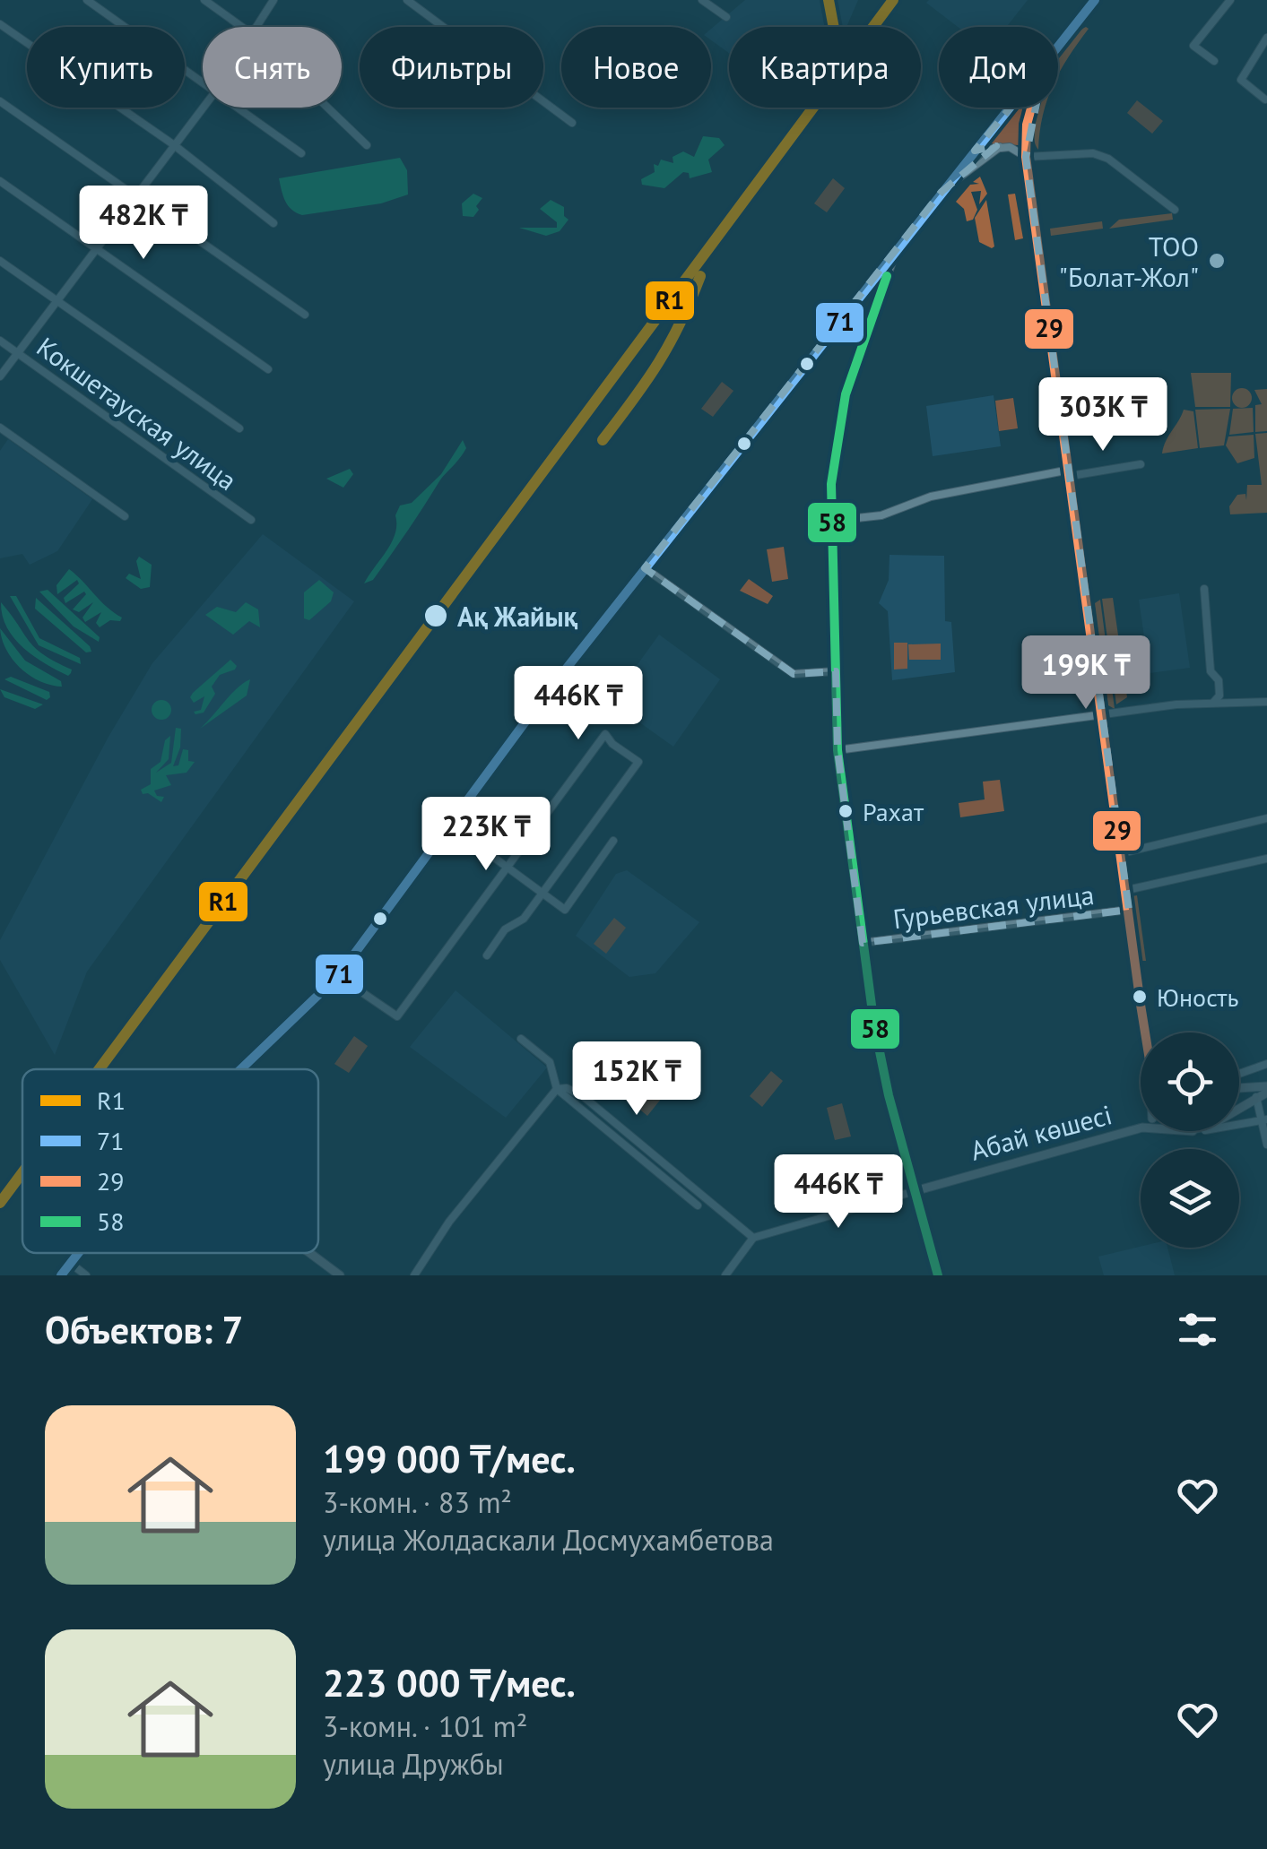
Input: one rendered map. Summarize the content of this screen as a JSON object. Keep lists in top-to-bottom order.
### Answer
{
  "streets": {
    "main road": ["Абай көшесі"],
    "street": ["Кокшетауская улица", "Гурьевская улица"]
  },
  "places": [
    "ТОО \"Болат-Жол\"",
    "Ақ Жайық",
    "Рахат",
    "Юность"
  ],
  "lines": [
    "transit line R1",
    "transit line 71",
    "transit line 29",
    "transit line 58"
  ],
  "legend": [
    "R1",
    "71",
    "29",
    "58"
  ],
  "page": {
    "chip": [
      "Купить",
      "Снять",
      "Фильтры",
      "Новое",
      "Квартира",
      "Дом"
    ],
    "price": [
      "482K ₸",
      "303K ₸",
      "199K ₸",
      "446K ₸",
      "223K ₸",
      "152K ₸",
      "446K ₸"
    ],
    "heading": "Объектов: 7",
    "list": [
      {
        "name": "199 000 ₸/мес.",
        "note": "3-комн. · 83 m² · улица Жолдаскали Досмухамбетова"
      },
      {
        "name": "223 000 ₸/мес.",
        "note": "3-комн. · 101 m² · улица Дружбы"
      }
    ]
  }
}
